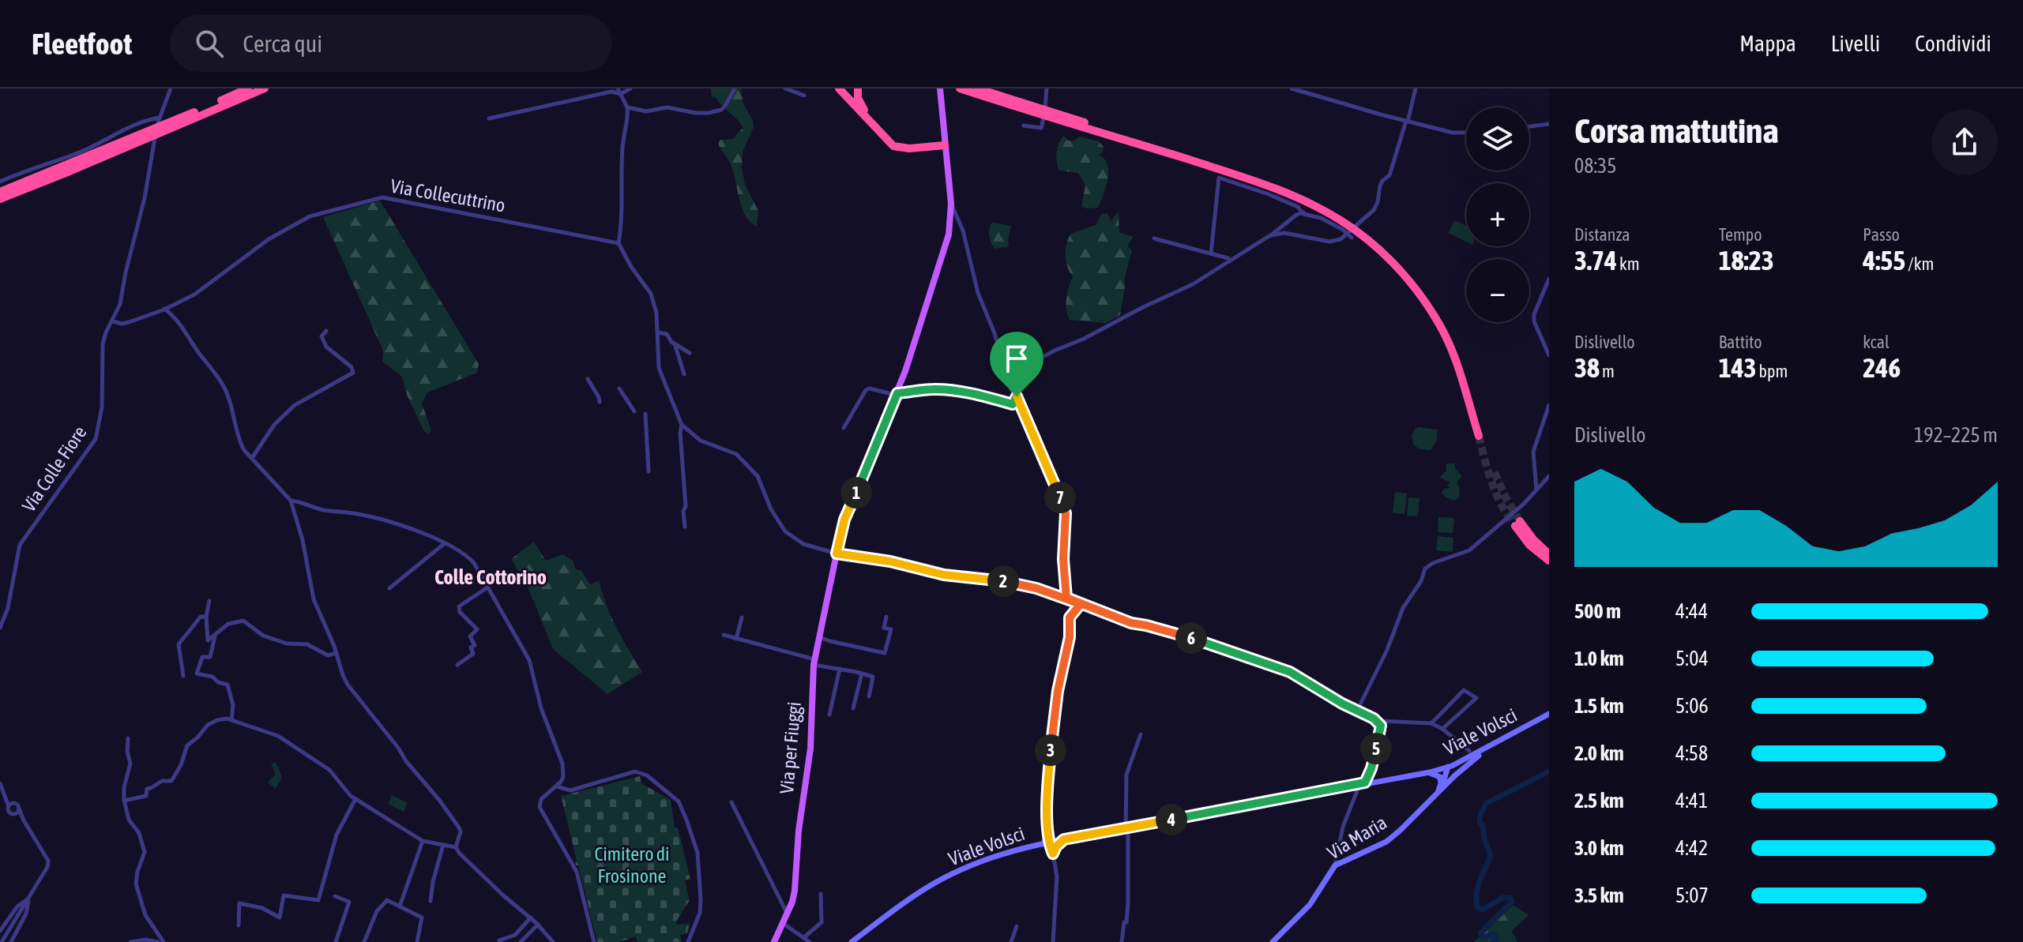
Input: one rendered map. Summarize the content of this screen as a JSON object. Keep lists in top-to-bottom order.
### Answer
{
  "streets": {
    "main road": ["Viale Volsci", "Via per Fiuggi", "Via Maria"],
    "street": ["Via Collecuttrino", "Via Colle Fiore"]
  },
  "crossings": [
    ["Via Collecuttrino", "Via Colle Fiore"],
    ["Viale Volsci", "Via Maria"]
  ],
  "districts": ["Colle Cottorino"],
  "parks": ["Cimitero di Frosinone"],
  "page": {
    "header": "Fleetfoot",
    "search": "Cerca qui",
    "nav": ["Mappa", "Livelli", "Condividi"],
    "heading": ["Corsa mattutina", "08:35"],
    "map_buttons": ["+", "−"],
    "stats": [
      ["Distanza", "3.74 km"],
      ["Tempo", "18:23"],
      ["Passo", "4:55 /km"],
      ["Dislivello", "38 m"],
      ["Battito", "143 bpm"],
      ["kcal", "246"]
    ],
    "chart": ["Dislivello", "192–225 m"],
    "pins": [
      "1",
      "7",
      "2",
      "6",
      "5",
      "3",
      "4"
    ],
    "list": [
      {
        "name": "500 m",
        "note": "4:44"
      },
      {
        "name": "1.0 km",
        "note": "5:04"
      },
      {
        "name": "1.5 km",
        "note": "5:06"
      },
      {
        "name": "2.0 km",
        "note": "4:58"
      },
      {
        "name": "2.5 km",
        "note": "4:41"
      },
      {
        "name": "3.0 km",
        "note": "4:42"
      },
      {
        "name": "3.5 km",
        "note": "5:07"
      }
    ]
  }
}
